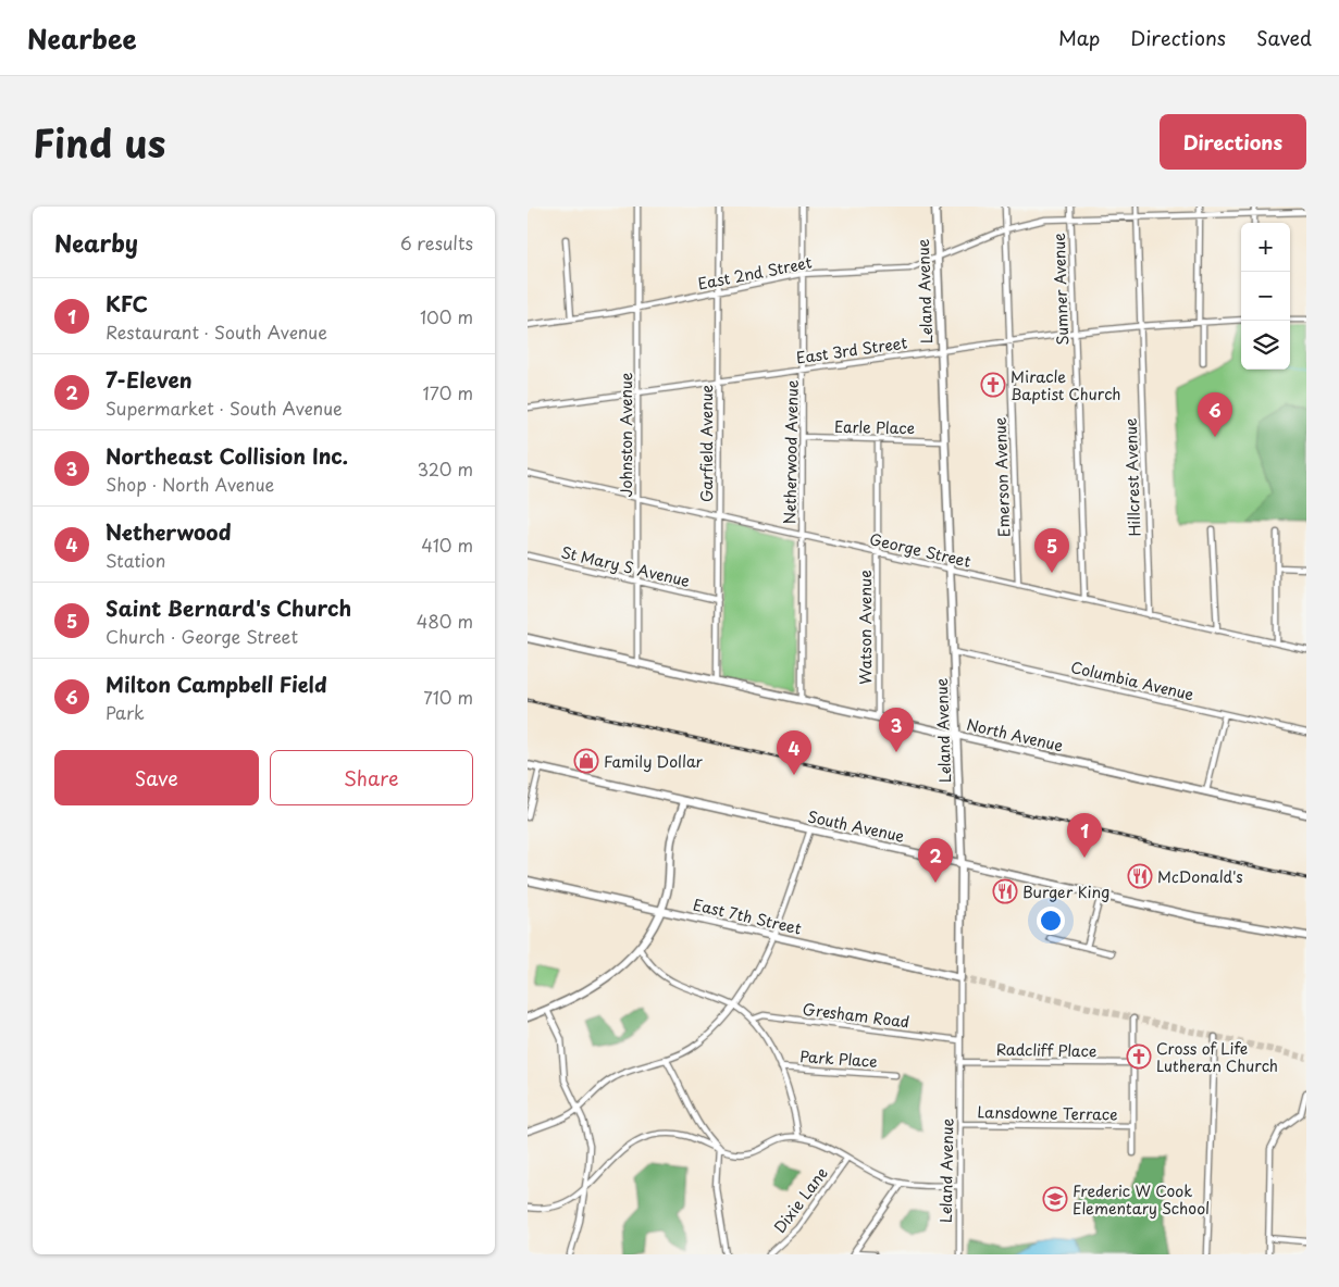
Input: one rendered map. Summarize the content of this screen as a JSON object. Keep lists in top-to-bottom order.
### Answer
{
  "streets": {
    "street": [
      "East 2nd Street",
      "Sumner Avenue",
      "Leland Avenue",
      "East 3rd Street",
      "Earle Place",
      "Johnston Avenue",
      "Garfield Avenue",
      "Netherwood Avenue",
      "Emerson Avenue",
      "Hillcrest Avenue",
      "George Street",
      "St Mary S Avenue",
      "Watson Avenue",
      "Columbia Avenue",
      "North Avenue",
      "South Avenue",
      "East 7th Street",
      "Gresham Road",
      "Radcliff Place",
      "Park Place",
      "Lansdowne Terrace",
      "Dixie Lane"
    ]
  },
  "crossings": [
    ["East 2nd Street", "Sumner Avenue"],
    ["East 2nd Street", "Leland Avenue"],
    ["East 2nd Street", "Johnston Avenue"],
    ["East 2nd Street", "Garfield Avenue"],
    ["East 2nd Street", "Netherwood Avenue"],
    ["East 2nd Street", "Emerson Avenue"],
    ["East 2nd Street", "Hillcrest Avenue"],
    ["Sumner Avenue", "East 3rd Street"],
    ["Sumner Avenue", "George Street"],
    ["Leland Avenue", "East 3rd Street"],
    ["Leland Avenue", "Earle Place"],
    ["Leland Avenue", "George Street"],
    ["Leland Avenue", "Columbia Avenue"],
    ["Leland Avenue", "North Avenue"],
    ["Leland Avenue", "South Avenue"],
    ["Leland Avenue", "East 7th Street"],
    ["Leland Avenue", "Gresham Road"],
    ["Leland Avenue", "Radcliff Place"],
    ["Leland Avenue", "Lansdowne Terrace"],
    ["East 3rd Street", "Johnston Avenue"],
    ["East 3rd Street", "Garfield Avenue"],
    ["East 3rd Street", "Netherwood Avenue"],
    ["East 3rd Street", "Emerson Avenue"],
    ["East 3rd Street", "Hillcrest Avenue"],
    ["Earle Place", "Netherwood Avenue"],
    ["Earle Place", "Watson Avenue"],
    ["Johnston Avenue", "George Street"],
    ["Johnston Avenue", "St Mary S Avenue"],
    ["Johnston Avenue", "North Avenue"],
    ["Garfield Avenue", "George Street"],
    ["Garfield Avenue", "St Mary S Avenue"],
    ["Garfield Avenue", "North Avenue"],
    ["Netherwood Avenue", "George Street"],
    ["Netherwood Avenue", "North Avenue"],
    ["Emerson Avenue", "George Street"],
    ["Hillcrest Avenue", "George Street"],
    ["George Street", "Watson Avenue"],
    ["Watson Avenue", "North Avenue"]
  ],
  "places": {
    "church": ["Miracle Baptist Church", "Cross of Life Lutheran Church"],
    "shop": ["Family Dollar"],
    "restaurant": ["McDonald's", "Burger King"],
    "school or university": ["Frederic W Cook Elementary School"]
  },
  "page": {
    "header": "Nearbee",
    "nav": ["Map", "Directions", "Saved"],
    "title": "Find us",
    "buttons": [
      "Directions",
      ["Save", "Share"]
    ],
    "heading": ["Nearby", "6 results"],
    "map_buttons": ["+", "−"],
    "list": [
      {
        "mark": "1",
        "name": "KFC",
        "note": "Restaurant · South Avenue",
        "value": "100 m"
      },
      {
        "mark": "2",
        "name": "7-Eleven",
        "note": "Supermarket · South Avenue",
        "value": "170 m"
      },
      {
        "mark": "3",
        "name": "Northeast Collision Inc.",
        "note": "Shop · North Avenue",
        "value": "320 m"
      },
      {
        "mark": "4",
        "name": "Netherwood",
        "note": "Station",
        "value": "410 m"
      },
      {
        "mark": "5",
        "name": "Saint Bernard's Church",
        "note": "Church · George Street",
        "value": "480 m"
      },
      {
        "mark": "6",
        "name": "Milton Campbell Field",
        "note": "Park",
        "value": "710 m"
      }
    ],
    "pins": [
      "6",
      "5",
      "3",
      "4",
      "1",
      "2"
    ]
  }
}
